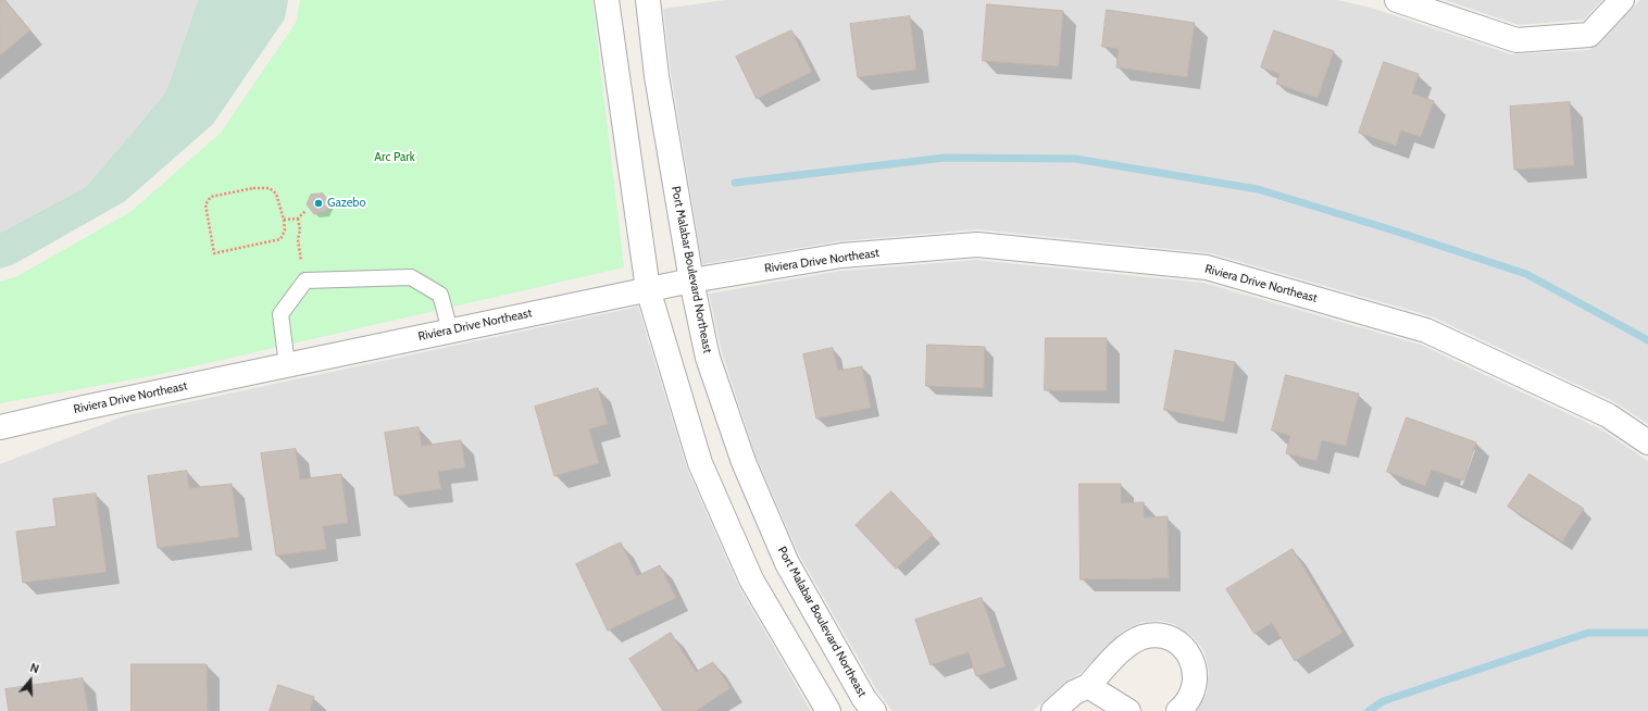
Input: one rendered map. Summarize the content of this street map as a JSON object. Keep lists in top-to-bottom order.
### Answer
{
  "streets": {
    "street": ["Riviera Drive Northeast", "Port Malabar Boulevard Northeast"]
  },
  "crossings": [
    ["Riviera Drive Northeast", "Port Malabar Boulevard Northeast"]
  ],
  "parks": ["Arc Park"],
  "places": ["Gazebo"],
  "north": "top"
}
